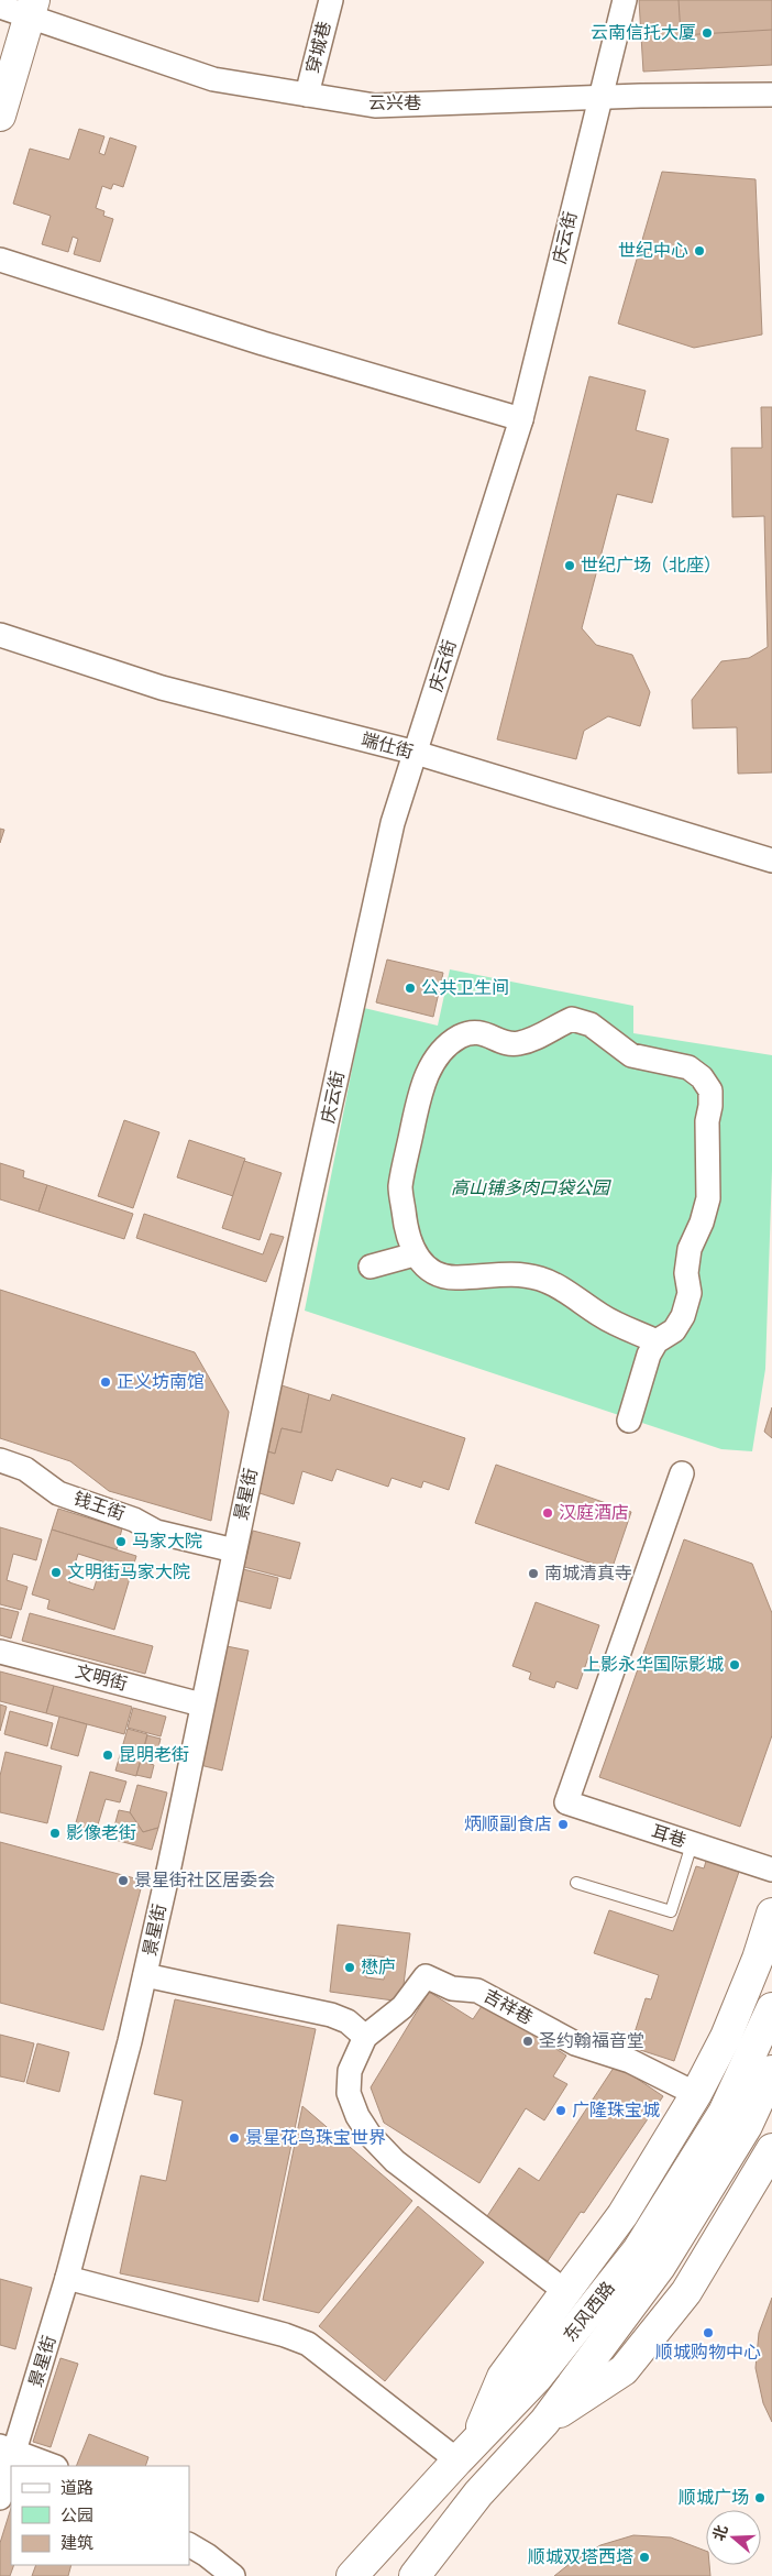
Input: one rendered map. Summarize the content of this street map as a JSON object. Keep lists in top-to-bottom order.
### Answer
{
  "streets": {
    "main road": ["东风西路"],
    "street": [
      "穿城巷",
      "云兴巷",
      "庆云街",
      "端仕街",
      "景星街",
      "钱王街",
      "文明街",
      "耳巷",
      "吉祥巷"
    ]
  },
  "crossings": [
    ["穿城巷", "云兴巷"],
    ["云兴巷", "庆云街"],
    ["庆云街", "端仕街"],
    ["庆云街", "景星街"],
    ["景星街", "钱王街"],
    ["景星街", "文明街"]
  ],
  "parks": ["高山铺多肉口袋公园"],
  "places": [
    "云南信托大厦",
    "世纪中心",
    "世纪广场（北座）",
    "公共卫生间",
    "正义坊南馆",
    "汉庭酒店",
    "马家大院",
    "文明街马家大院",
    "南城清真寺",
    "上影永华国际影城",
    "昆明老街",
    "炳顺副食店",
    "影像老街",
    "景星街社区居委会",
    "懋庐",
    "圣约翰福音堂",
    "广隆珠宝城",
    "景星花鸟珠宝世界",
    "顺城购物中心",
    "顺城广场",
    "顺城双塔西塔"
  ],
  "legend": ["道路", "公园", "建筑"],
  "north": "left"
}
